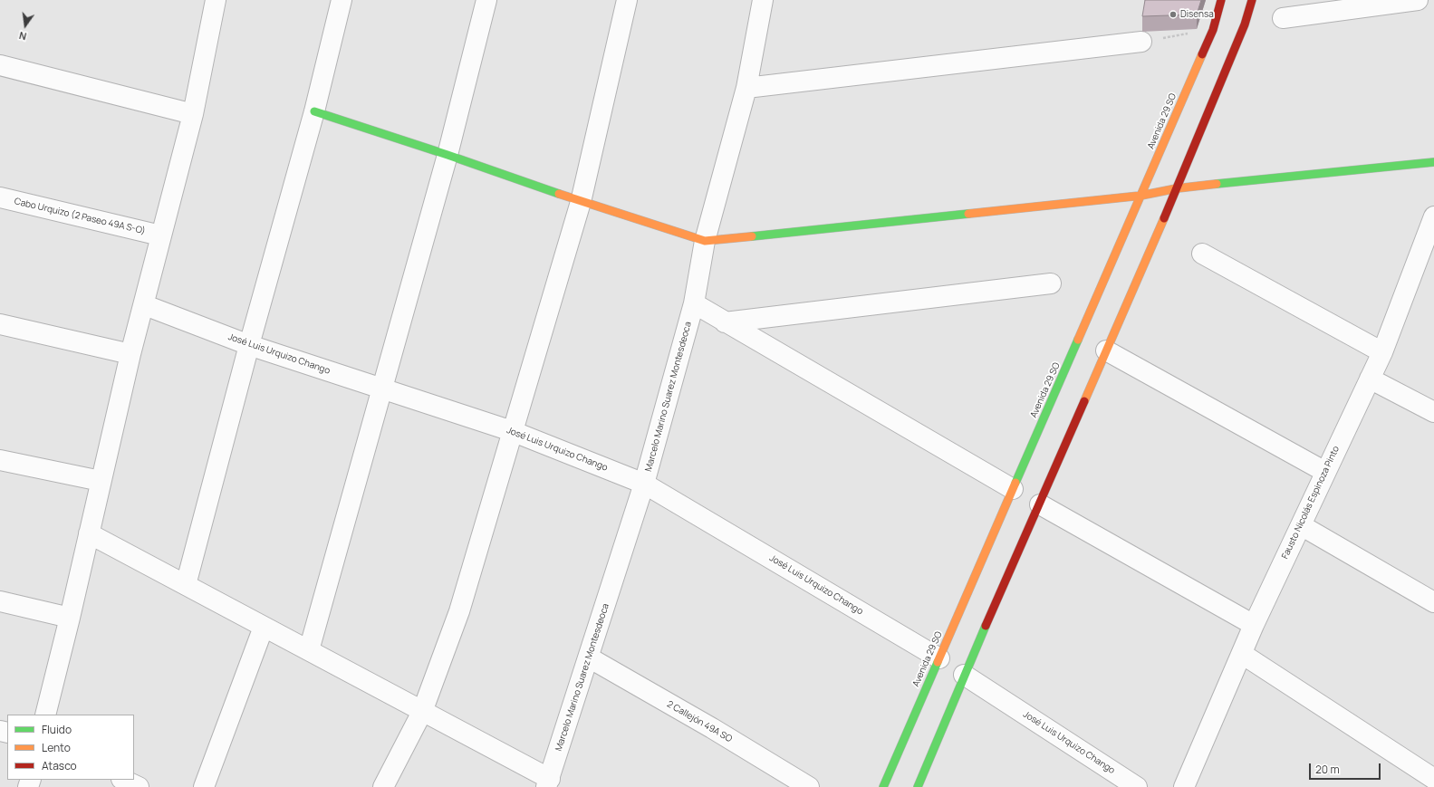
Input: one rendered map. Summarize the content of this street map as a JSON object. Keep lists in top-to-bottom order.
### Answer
{
  "streets": {
    "street": [
      "Avenida 29 SO",
      "Cabo Urquizo (2 Paseo 49A S-O)",
      "José Luis Urquizo Chango",
      "Marcelo Marino Suarez Montesdeoca",
      "Fausto Nicolás Espinoza Pinto",
      "2 Callejón 49A SO"
    ]
  },
  "crossings": [
    ["Avenida 29 SO", "José Luis Urquizo Chango"],
    ["José Luis Urquizo Chango", "Marcelo Marino Suarez Montesdeoca"],
    ["Marcelo Marino Suarez Montesdeoca", "2 Callejón 49A SO"]
  ],
  "places": ["Disensa"],
  "legend": ["Fluido", "Lento", "Atasco"],
  "scale_bar": "20 m",
  "north": "bottom"
}
